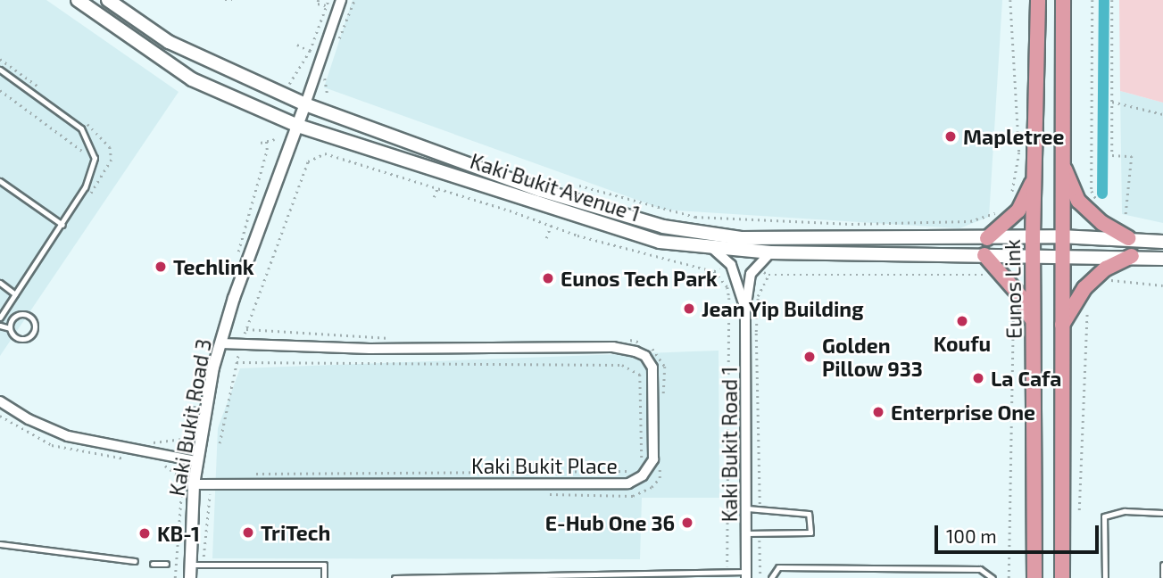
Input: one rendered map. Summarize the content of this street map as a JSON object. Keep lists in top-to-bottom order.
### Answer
{
  "streets": {
    "highway": ["Eunos Link"],
    "main road": ["Kaki Bukit Avenue 1"],
    "street": ["Kaki Bukit Road 3", "Kaki Bukit Road 1", "Kaki Bukit Place"]
  },
  "crossings": [
    ["Kaki Bukit Avenue 1", "Eunos Link"],
    ["Kaki Bukit Avenue 1", "Kaki Bukit Road 3"],
    ["Kaki Bukit Road 3", "Kaki Bukit Place"]
  ],
  "places": [
    "Mapletree",
    "Techlink",
    "Eunos Tech Park",
    "Jean Yip Building",
    "Koufu",
    "Golden Pillow 933",
    "La Cafa",
    "Enterprise One",
    "E-Hub One 36",
    "TriTech",
    "KB-1"
  ],
  "scale_bar": "100 m"
}
